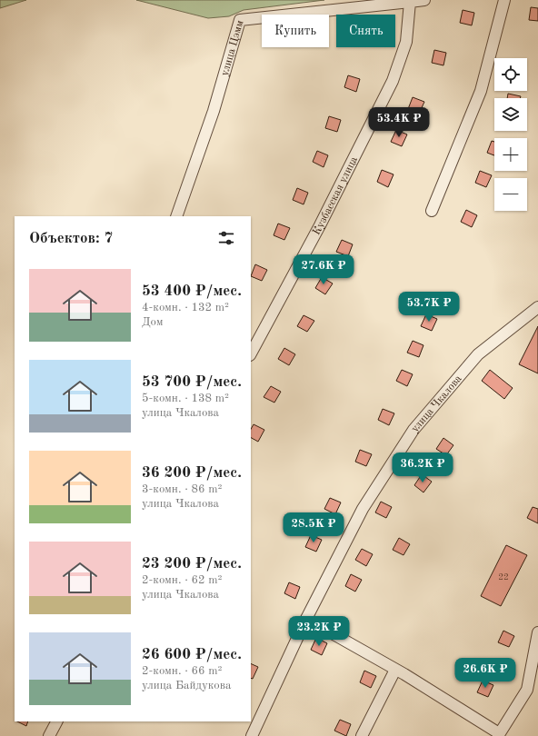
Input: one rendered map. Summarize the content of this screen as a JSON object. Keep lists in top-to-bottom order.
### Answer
{
  "streets": {
    "street": ["улица Цэмм", "Кузбасская улица", "улица Чкалова"]
  },
  "crossings": [
    ["улица Цэмм", "Кузбасская улица"]
  ],
  "house_numbers": ["22"],
  "page": {
    "chip": ["Купить", "Снять"],
    "map_buttons": ["+", "−"],
    "price": [
      "53.4K ₽",
      "27.6K ₽",
      "53.7K ₽",
      "36.2K ₽",
      "28.5K ₽",
      "23.2K ₽",
      "26.6K ₽"
    ],
    "heading": "Объектов: 7",
    "list": [
      {
        "name": "53 400 ₽/мес.",
        "note": "4-комн. · 132 m² · Дом"
      },
      {
        "name": "53 700 ₽/мес.",
        "note": "5-комн. · 138 m² · улица Чкалова"
      },
      {
        "name": "36 200 ₽/мес.",
        "note": "3-комн. · 86 m² · улица Чкалова"
      },
      {
        "name": "23 200 ₽/мес.",
        "note": "2-комн. · 62 m² · улица Чкалова"
      },
      {
        "name": "26 600 ₽/мес.",
        "note": "2-комн. · 66 m² · улица Байдукова"
      }
    ]
  }
}
